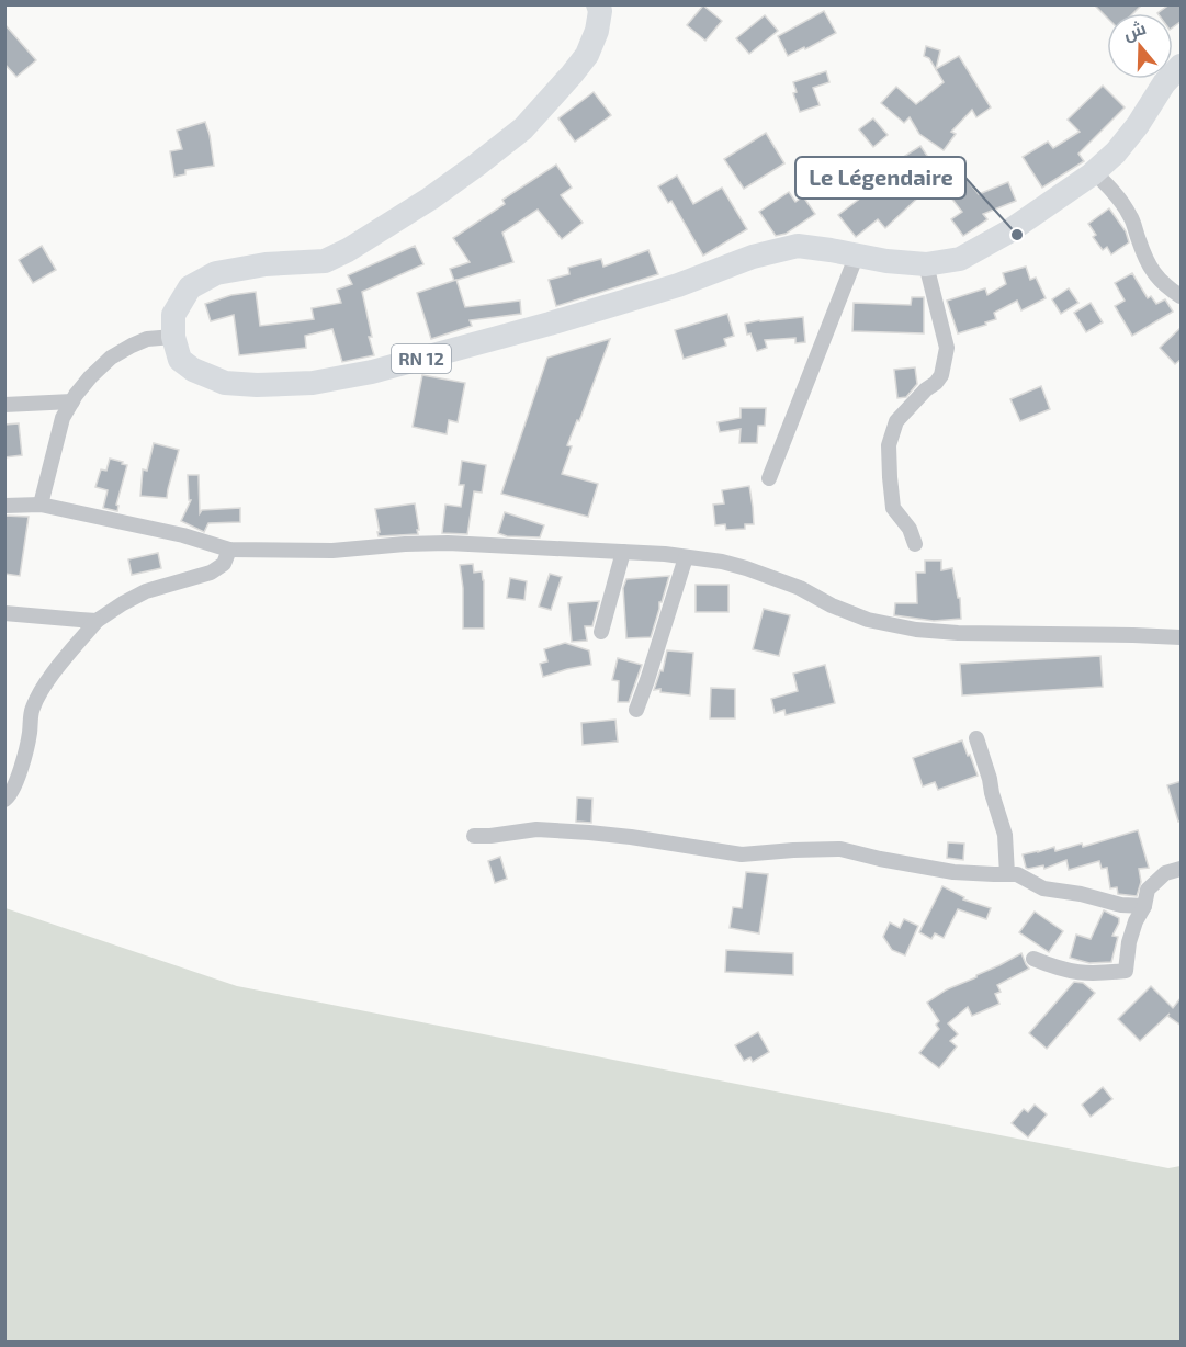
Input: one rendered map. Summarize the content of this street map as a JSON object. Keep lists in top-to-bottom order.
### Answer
{
  "streets": {
    "main road": ["RN 12"]
  },
  "places": ["Le Légendaire"],
  "north": "top"
}
